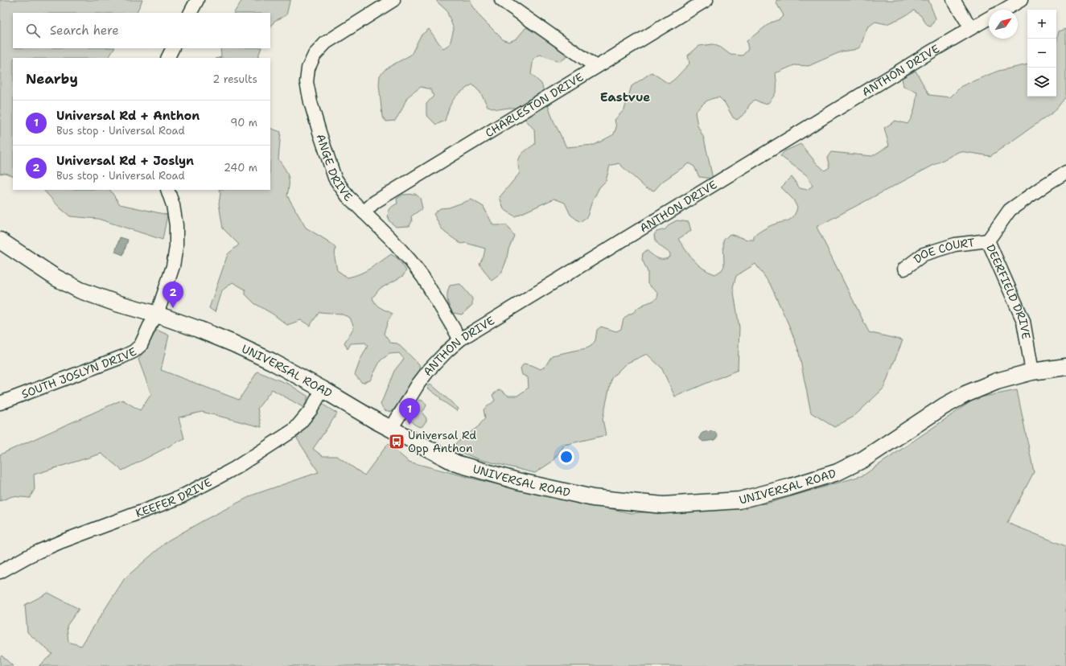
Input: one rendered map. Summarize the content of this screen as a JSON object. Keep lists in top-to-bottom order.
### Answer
{
  "streets": {
    "street": [
      "ANTHON DRIVE",
      "CHARLESTON DRIVE",
      "ANGE DRIVE",
      "DOE COURT",
      "DEERFIELD DRIVE",
      "SOUTH JOSLYN DRIVE",
      "UNIVERSAL ROAD",
      "KEEFER DRIVE"
    ]
  },
  "crossings": [
    ["ANTHON DRIVE", "ANGE DRIVE"],
    ["ANTHON DRIVE", "UNIVERSAL ROAD"],
    ["CHARLESTON DRIVE", "ANGE DRIVE"],
    ["DOE COURT", "DEERFIELD DRIVE"],
    ["DEERFIELD DRIVE", "UNIVERSAL ROAD"],
    ["SOUTH JOSLYN DRIVE", "UNIVERSAL ROAD"],
    ["UNIVERSAL ROAD", "KEEFER DRIVE"]
  ],
  "districts": ["Eastvue"],
  "places": {
    "bus stop": ["Universal Rd Opp Anthon"]
  },
  "north": "top right",
  "page": {
    "map_buttons": ["+", "−"],
    "search": "Search here",
    "heading": ["Nearby", "2 results"],
    "list": [
      {
        "mark": "1",
        "name": "Universal Rd + Anthon",
        "note": "Bus stop · Universal Road",
        "value": "90 m"
      },
      {
        "mark": "2",
        "name": "Universal Rd + Joslyn",
        "note": "Bus stop · Universal Road",
        "value": "240 m"
      }
    ],
    "pins": ["2", "1"]
  }
}
